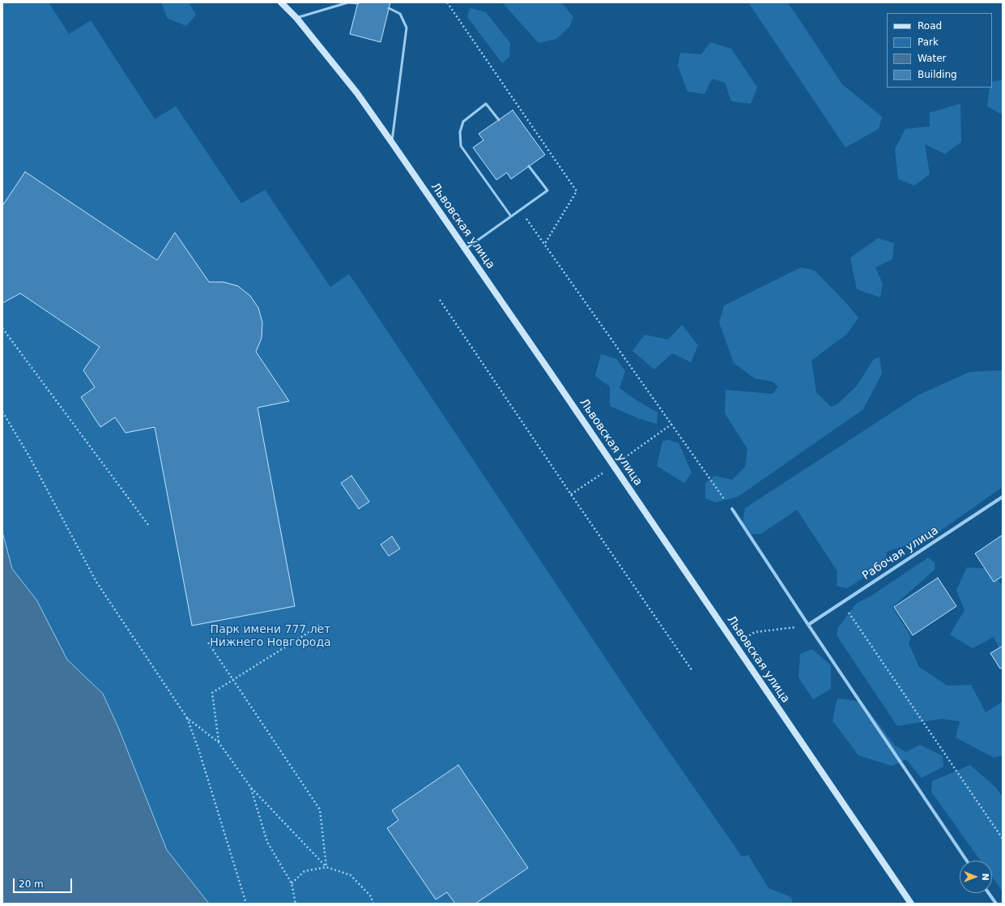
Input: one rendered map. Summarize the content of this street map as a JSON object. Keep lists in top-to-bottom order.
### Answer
{
  "streets": {
    "main road": ["Львовская улица"],
    "street": ["Рабочая улица"]
  },
  "parks": ["Парк имени 777 лет Нижнего Новгорода"],
  "legend": [
    "Road",
    "Park",
    "Water",
    "Building"
  ],
  "scale_bar": "20 m",
  "north": "right"
}
